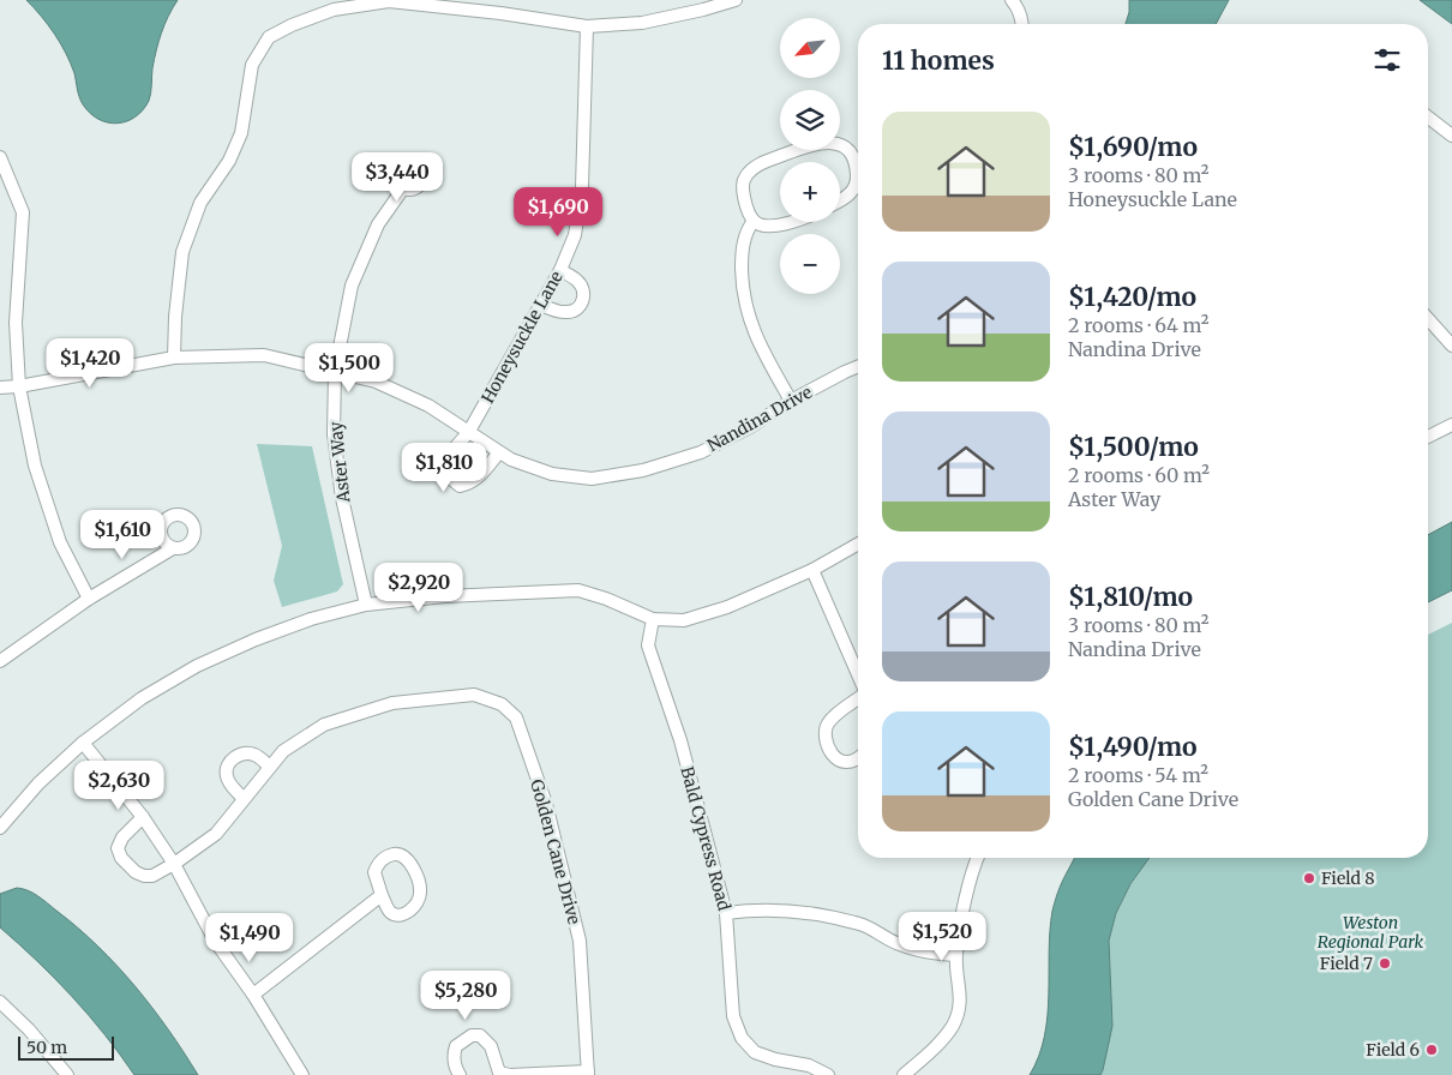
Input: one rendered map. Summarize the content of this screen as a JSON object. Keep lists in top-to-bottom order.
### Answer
{
  "streets": {
    "street": [
      "Honeysuckle Lane",
      "Nandina Drive",
      "Aster Way",
      "Bald Cypress Road",
      "Golden Cane Drive"
    ]
  },
  "crossings": [
    ["Honeysuckle Lane", "Nandina Drive"],
    ["Nandina Drive", "Aster Way"]
  ],
  "parks": ["Weston Regional Park"],
  "places": ["Field 8", "Field 7", "Field 6"],
  "scale_bar": "50 m",
  "north": "bottom left",
  "page": {
    "map_buttons": ["+", "−"],
    "heading": "11 homes",
    "list": [
      {
        "name": "$1,690/mo",
        "note": "3 rooms · 80 m² · Honeysuckle Lane"
      },
      {
        "name": "$1,420/mo",
        "note": "2 rooms · 64 m² · Nandina Drive"
      },
      {
        "name": "$1,500/mo",
        "note": "2 rooms · 60 m² · Aster Way"
      },
      {
        "name": "$1,810/mo",
        "note": "3 rooms · 80 m² · Nandina Drive"
      },
      {
        "name": "$1,490/mo",
        "note": "2 rooms · 54 m² · Golden Cane Drive"
      }
    ],
    "price": [
      "$3,440",
      "$1,690",
      "$1,420",
      "$1,500",
      "$1,810",
      "$1,610",
      "$2,920",
      "$2,630",
      "$1,520",
      "$1,490",
      "$5,280"
    ],
    "scale": "50 m"
  }
}
